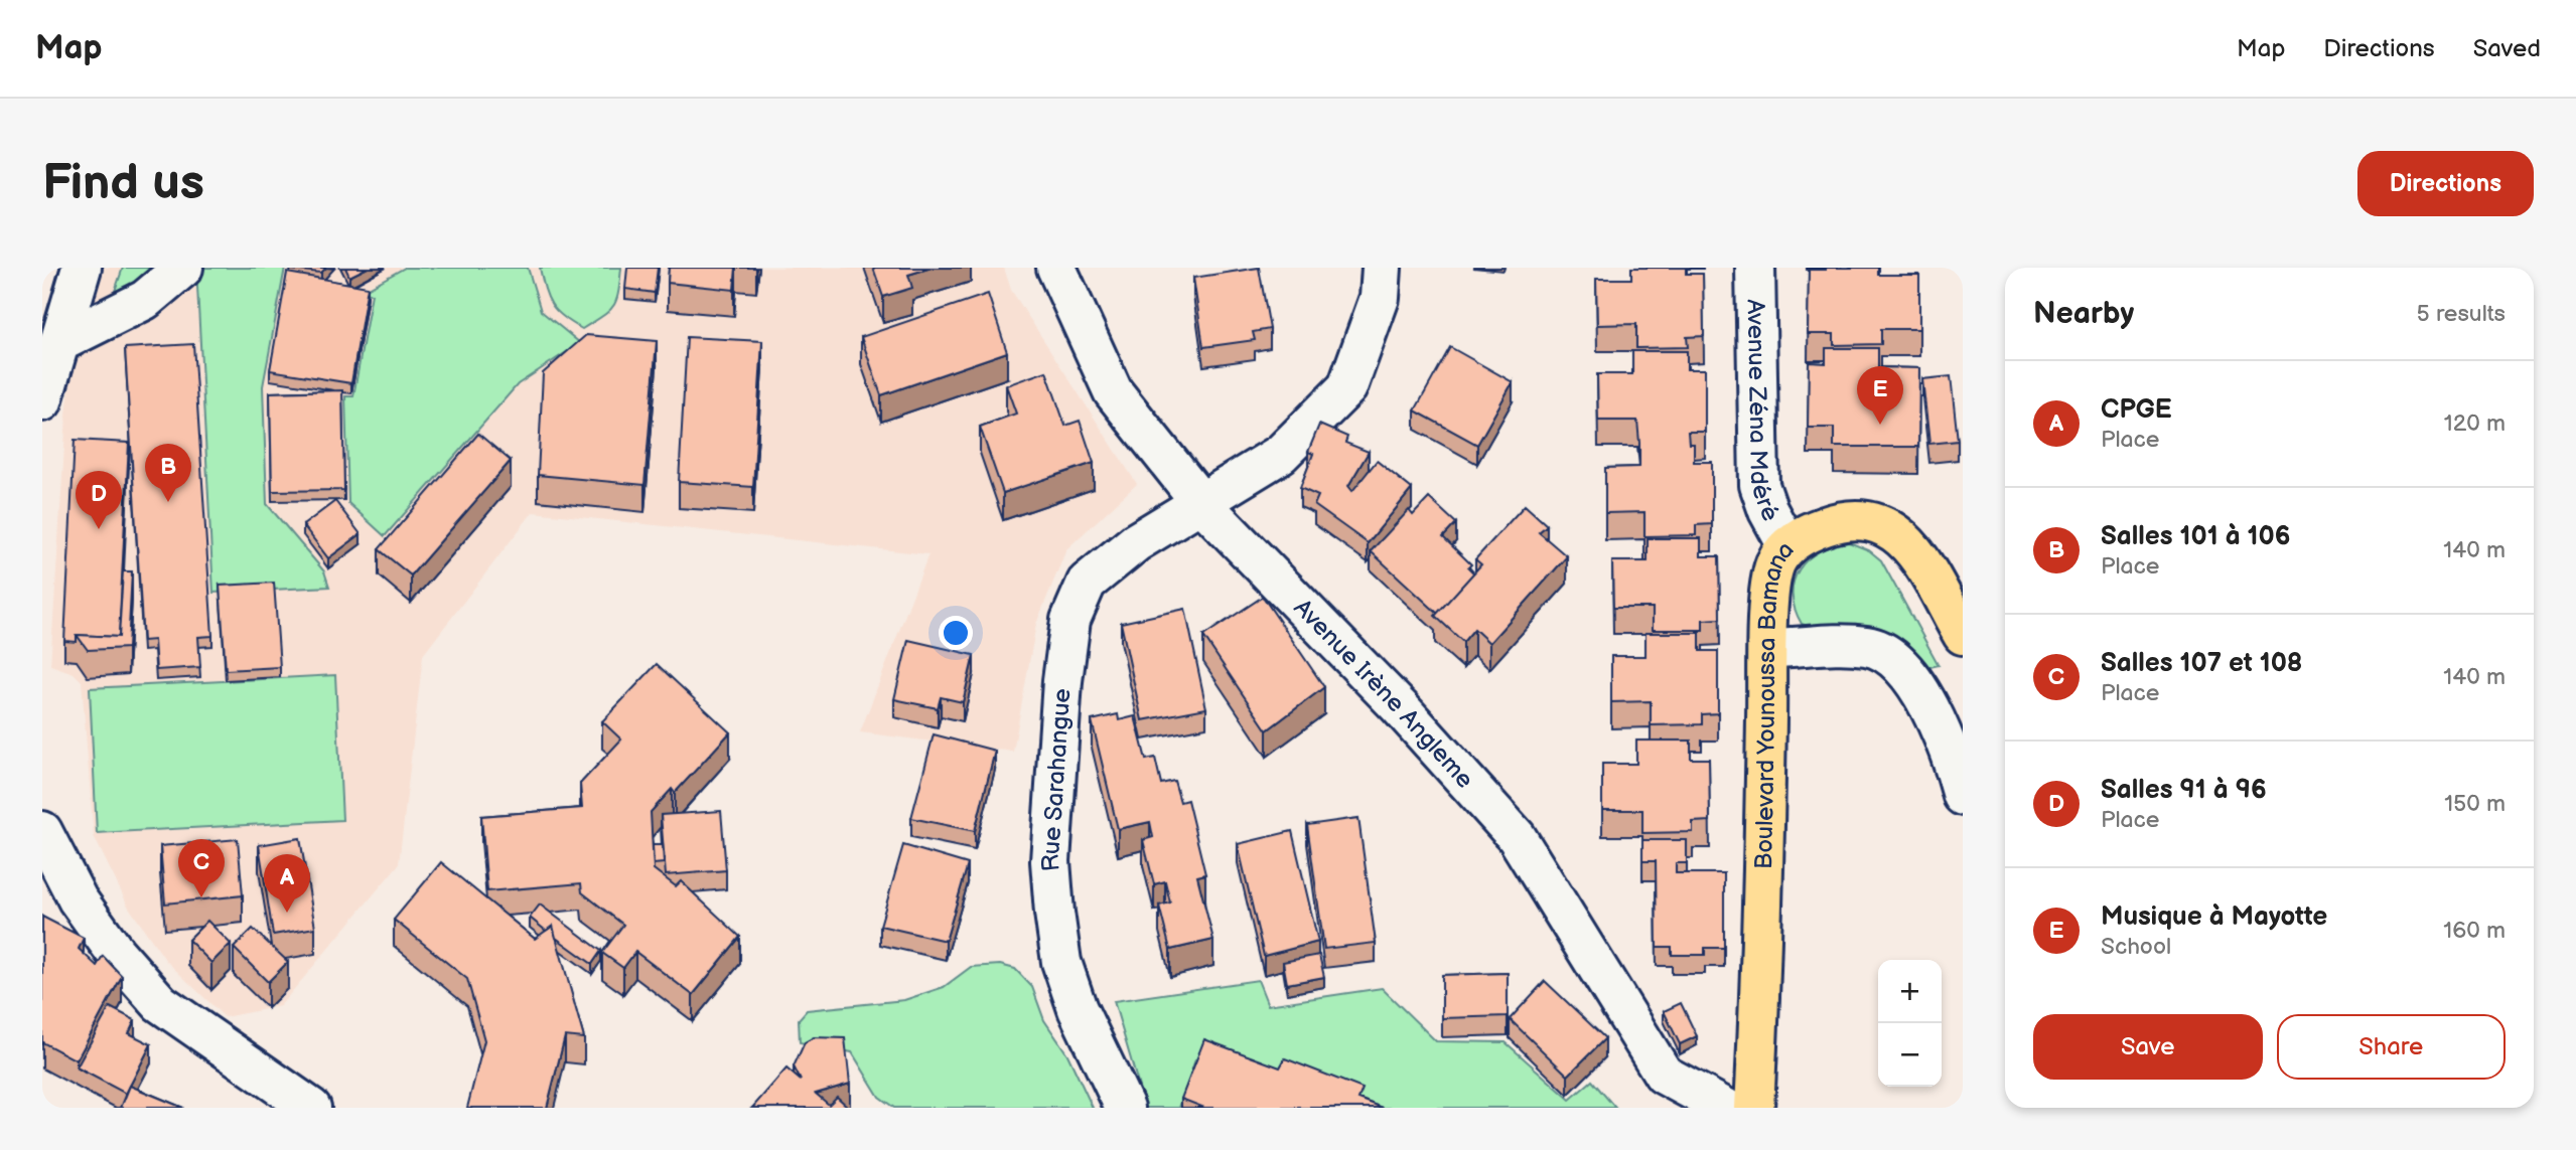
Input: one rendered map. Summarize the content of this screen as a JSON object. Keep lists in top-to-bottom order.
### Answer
{
  "streets": {
    "main road": ["Boulevard Younoussa Bamana"],
    "street": ["Avenue Zéna Mdéré", "Avenue Irène Angleme", "Rue Sarahangue"]
  },
  "crossings": [
    ["Avenue Zéna Mdéré", "Boulevard Younoussa Bamana"],
    ["Avenue Irène Angleme", "Rue Sarahangue"]
  ],
  "page": {
    "header": "Map",
    "nav": ["Map", "Directions", "Saved"],
    "buttons": [
      "Directions",
      ["Save", "Share"]
    ],
    "title": "Find us",
    "heading": ["Nearby", "5 results"],
    "list": [
      {
        "mark": "A",
        "name": "CPGE",
        "note": "Place",
        "value": "120 m"
      },
      {
        "mark": "B",
        "name": "Salles 101 à 106",
        "note": "Place",
        "value": "140 m"
      },
      {
        "mark": "C",
        "name": "Salles 107 et 108",
        "note": "Place",
        "value": "140 m"
      },
      {
        "mark": "D",
        "name": "Salles 91 à 96",
        "note": "Place",
        "value": "150 m"
      },
      {
        "mark": "E",
        "name": "Musique à Mayotte",
        "note": "School",
        "value": "160 m"
      }
    ],
    "pins": [
      "E",
      "B",
      "D",
      "C",
      "A"
    ],
    "map_buttons": ["+", "−"]
  }
}
